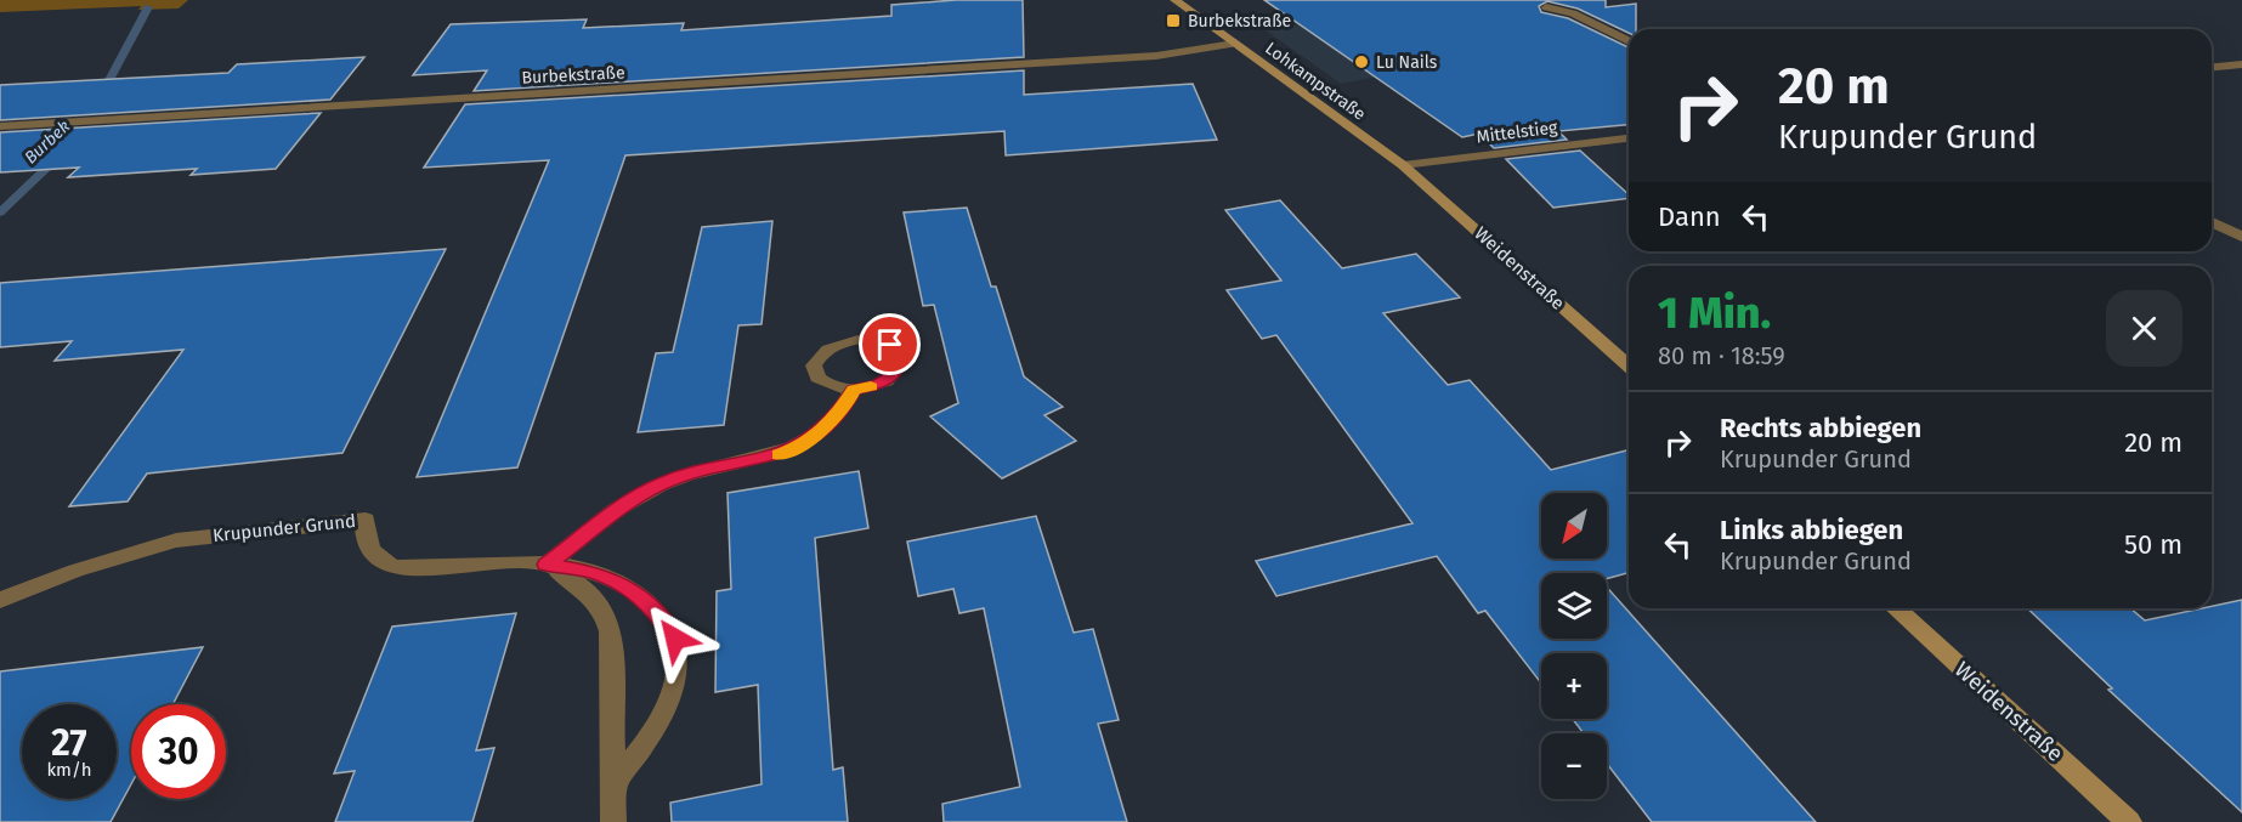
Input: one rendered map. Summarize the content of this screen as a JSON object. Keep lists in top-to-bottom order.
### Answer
{
  "streets": {
    "street": [
      "Burbekstraße",
      "Lohkampstraße",
      "Mittelstieg",
      "Weidenstraße",
      "Krupunder Grund"
    ]
  },
  "crossings": [
    ["Burbekstraße", "Lohkampstraße"],
    ["Lohkampstraße", "Mittelstieg"],
    ["Lohkampstraße", "Weidenstraße"],
    ["Mittelstieg", "Weidenstraße"]
  ],
  "water": ["Burbek"],
  "places": {
    "transit": ["Burbekstraße"],
    "other": ["Lu Nails"]
  },
  "north": "bottom left",
  "page": {
    "turn": ["20 m", "Krupunder Grund"],
    "then": "Dann",
    "heading": ["1 Min.", "80 m · 18:59"],
    "list": [
      {
        "name": "Rechts abbiegen",
        "note": "Krupunder Grund",
        "value": "20 m"
      },
      {
        "name": "Links abbiegen",
        "note": "Krupunder Grund",
        "value": "50 m"
      }
    ],
    "map_buttons": ["+", "−"],
    "speed": "27 km/h",
    "limit": "30"
  }
}
